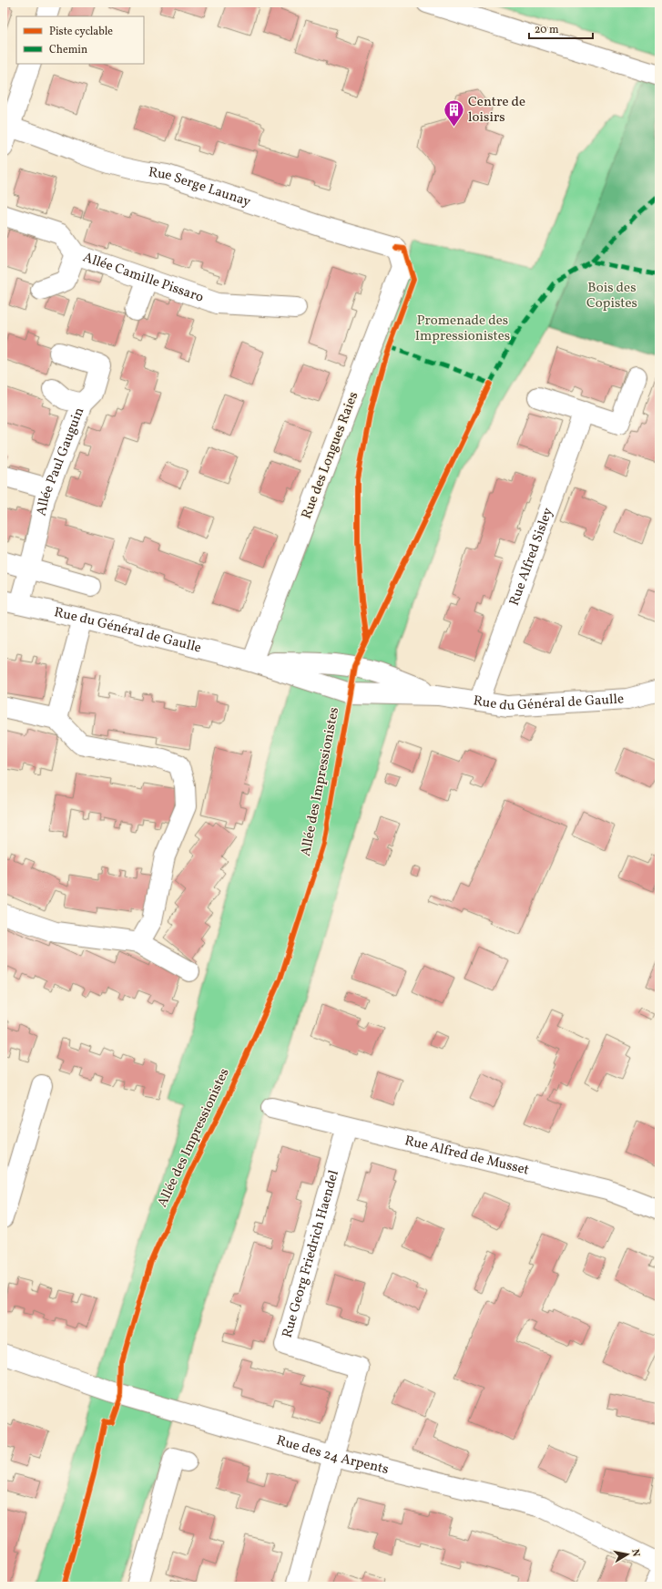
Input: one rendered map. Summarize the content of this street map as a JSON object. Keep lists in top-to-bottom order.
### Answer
{
  "streets": {
    "street": [
      "Rue Serge Launay",
      "Allée Camille Pissaro",
      "Rue des Longues Raies",
      "Allée Paul Gauguin",
      "Rue Alfred Sisley",
      "Rue du Général de Gaulle",
      "Rue Alfred de Musset",
      "Rue Georg Friedrich Haendel",
      "Rue des 24 Arpents"
    ],
    "cycle path": ["Allée des Impressionistes"]
  },
  "crossings": [
    ["Rue Serge Launay", "Rue des Longues Raies"],
    ["Rue des Longues Raies", "Rue du Général de Gaulle"],
    ["Allée Paul Gauguin", "Rue du Général de Gaulle"],
    ["Rue Alfred Sisley", "Rue du Général de Gaulle"],
    ["Rue Alfred de Musset", "Rue Georg Friedrich Haendel"],
    ["Rue Georg Friedrich Haendel", "Rue des 24 Arpents"]
  ],
  "parks": ["Bois des Copistes", "Promenade des Impressionistes"],
  "places": {
    "building": ["Centre de loisirs"]
  },
  "legend": ["Piste cyclable", "Chemin"],
  "scale_bar": "20 m",
  "north": "right"
}
